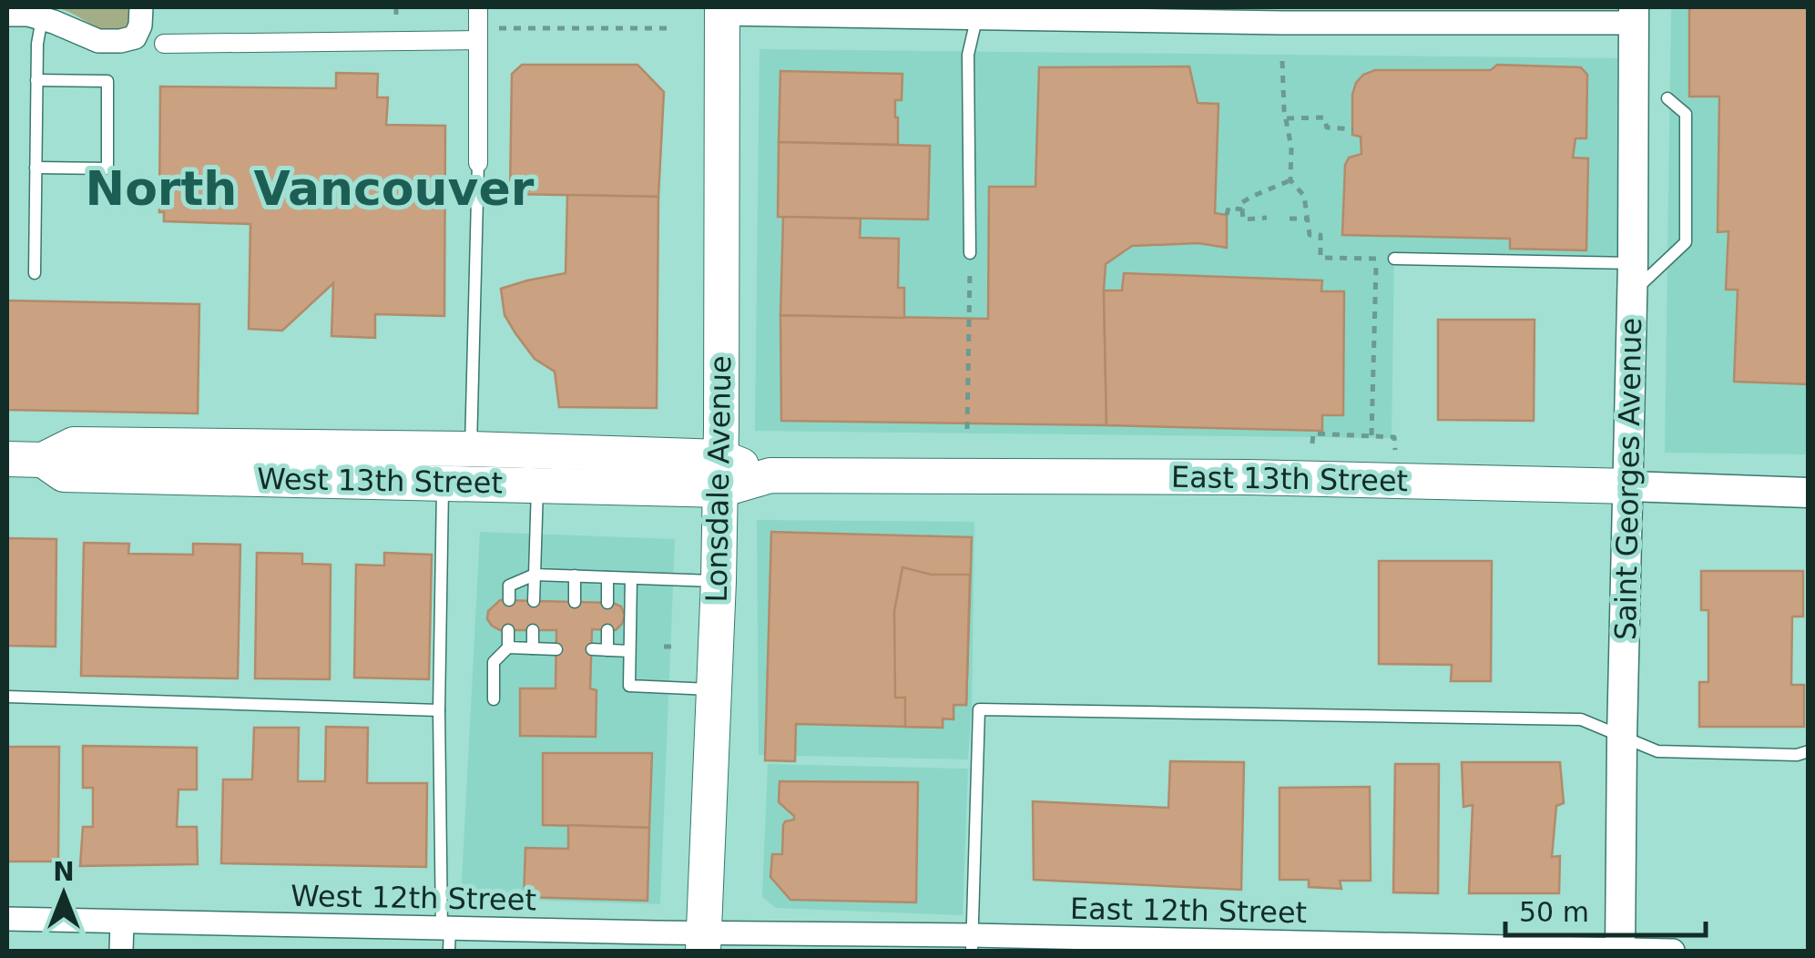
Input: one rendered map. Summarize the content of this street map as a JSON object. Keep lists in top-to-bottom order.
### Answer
{
  "streets": {
    "main road": ["Lonsdale Avenue", "East 13th Street", "West 13th Street"],
    "street": ["Saint Georges Avenue", "West 12th Street", "East 12th Street"]
  },
  "crossings": [
    ["Lonsdale Avenue", "East 13th Street"],
    ["Lonsdale Avenue", "West 13th Street"],
    ["Lonsdale Avenue", "West 12th Street"],
    ["Lonsdale Avenue", "East 12th Street"],
    ["East 13th Street", "Saint Georges Avenue"],
    ["East 13th Street", "West 13th Street"],
    ["Saint Georges Avenue", "East 12th Street"],
    ["West 12th Street", "East 12th Street"]
  ],
  "districts": ["North Vancouver"],
  "scale_bar": "50 m",
  "north": "top"
}
